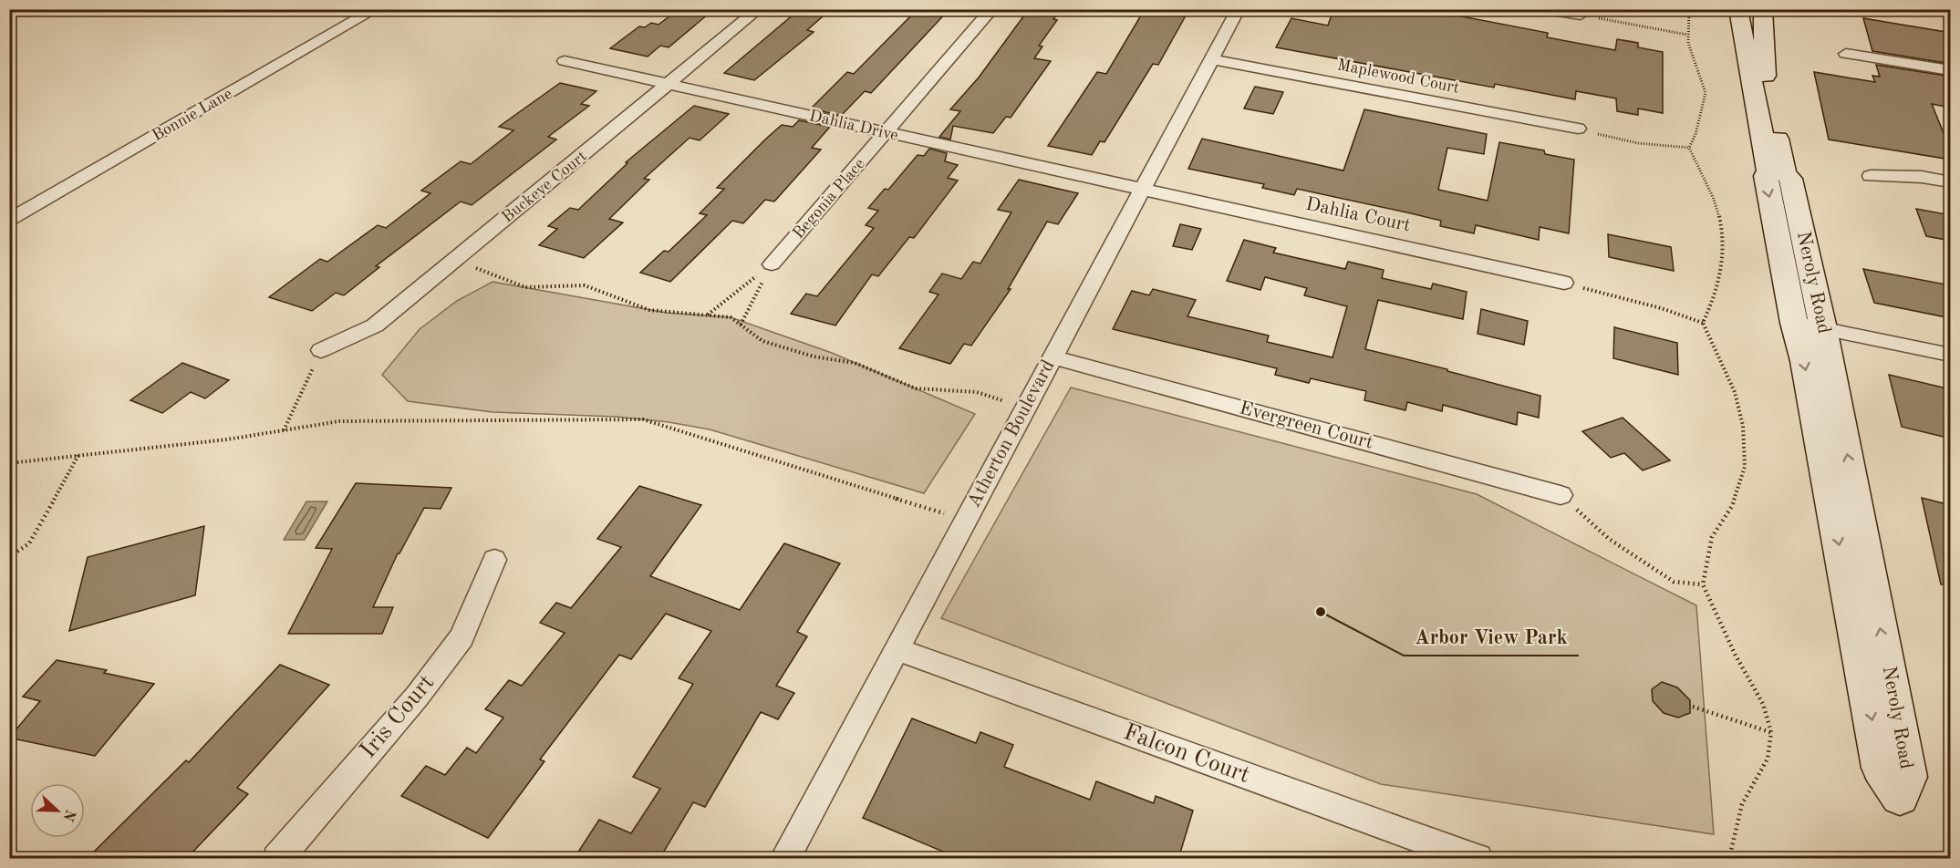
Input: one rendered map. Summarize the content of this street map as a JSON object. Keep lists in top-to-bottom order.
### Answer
{
  "streets": {
    "street": [
      "Maplewood Court",
      "Bonnie Lane",
      "Dahlia Drive",
      "Buckeye Court",
      "Begonia Place",
      "Dahlia Court",
      "Neroly Road",
      "Evergreen Court",
      "Atherton Boulevard",
      "Iris Court",
      "Falcon Court"
    ]
  },
  "crossings": [
    ["Maplewood Court", "Atherton Boulevard"],
    ["Dahlia Drive", "Buckeye Court"],
    ["Dahlia Drive", "Begonia Place"],
    ["Dahlia Drive", "Dahlia Court"],
    ["Dahlia Drive", "Atherton Boulevard"],
    ["Dahlia Court", "Atherton Boulevard"],
    ["Evergreen Court", "Atherton Boulevard"],
    ["Atherton Boulevard", "Falcon Court"]
  ],
  "places": ["Arbor View Park"],
  "north": "right"
}
